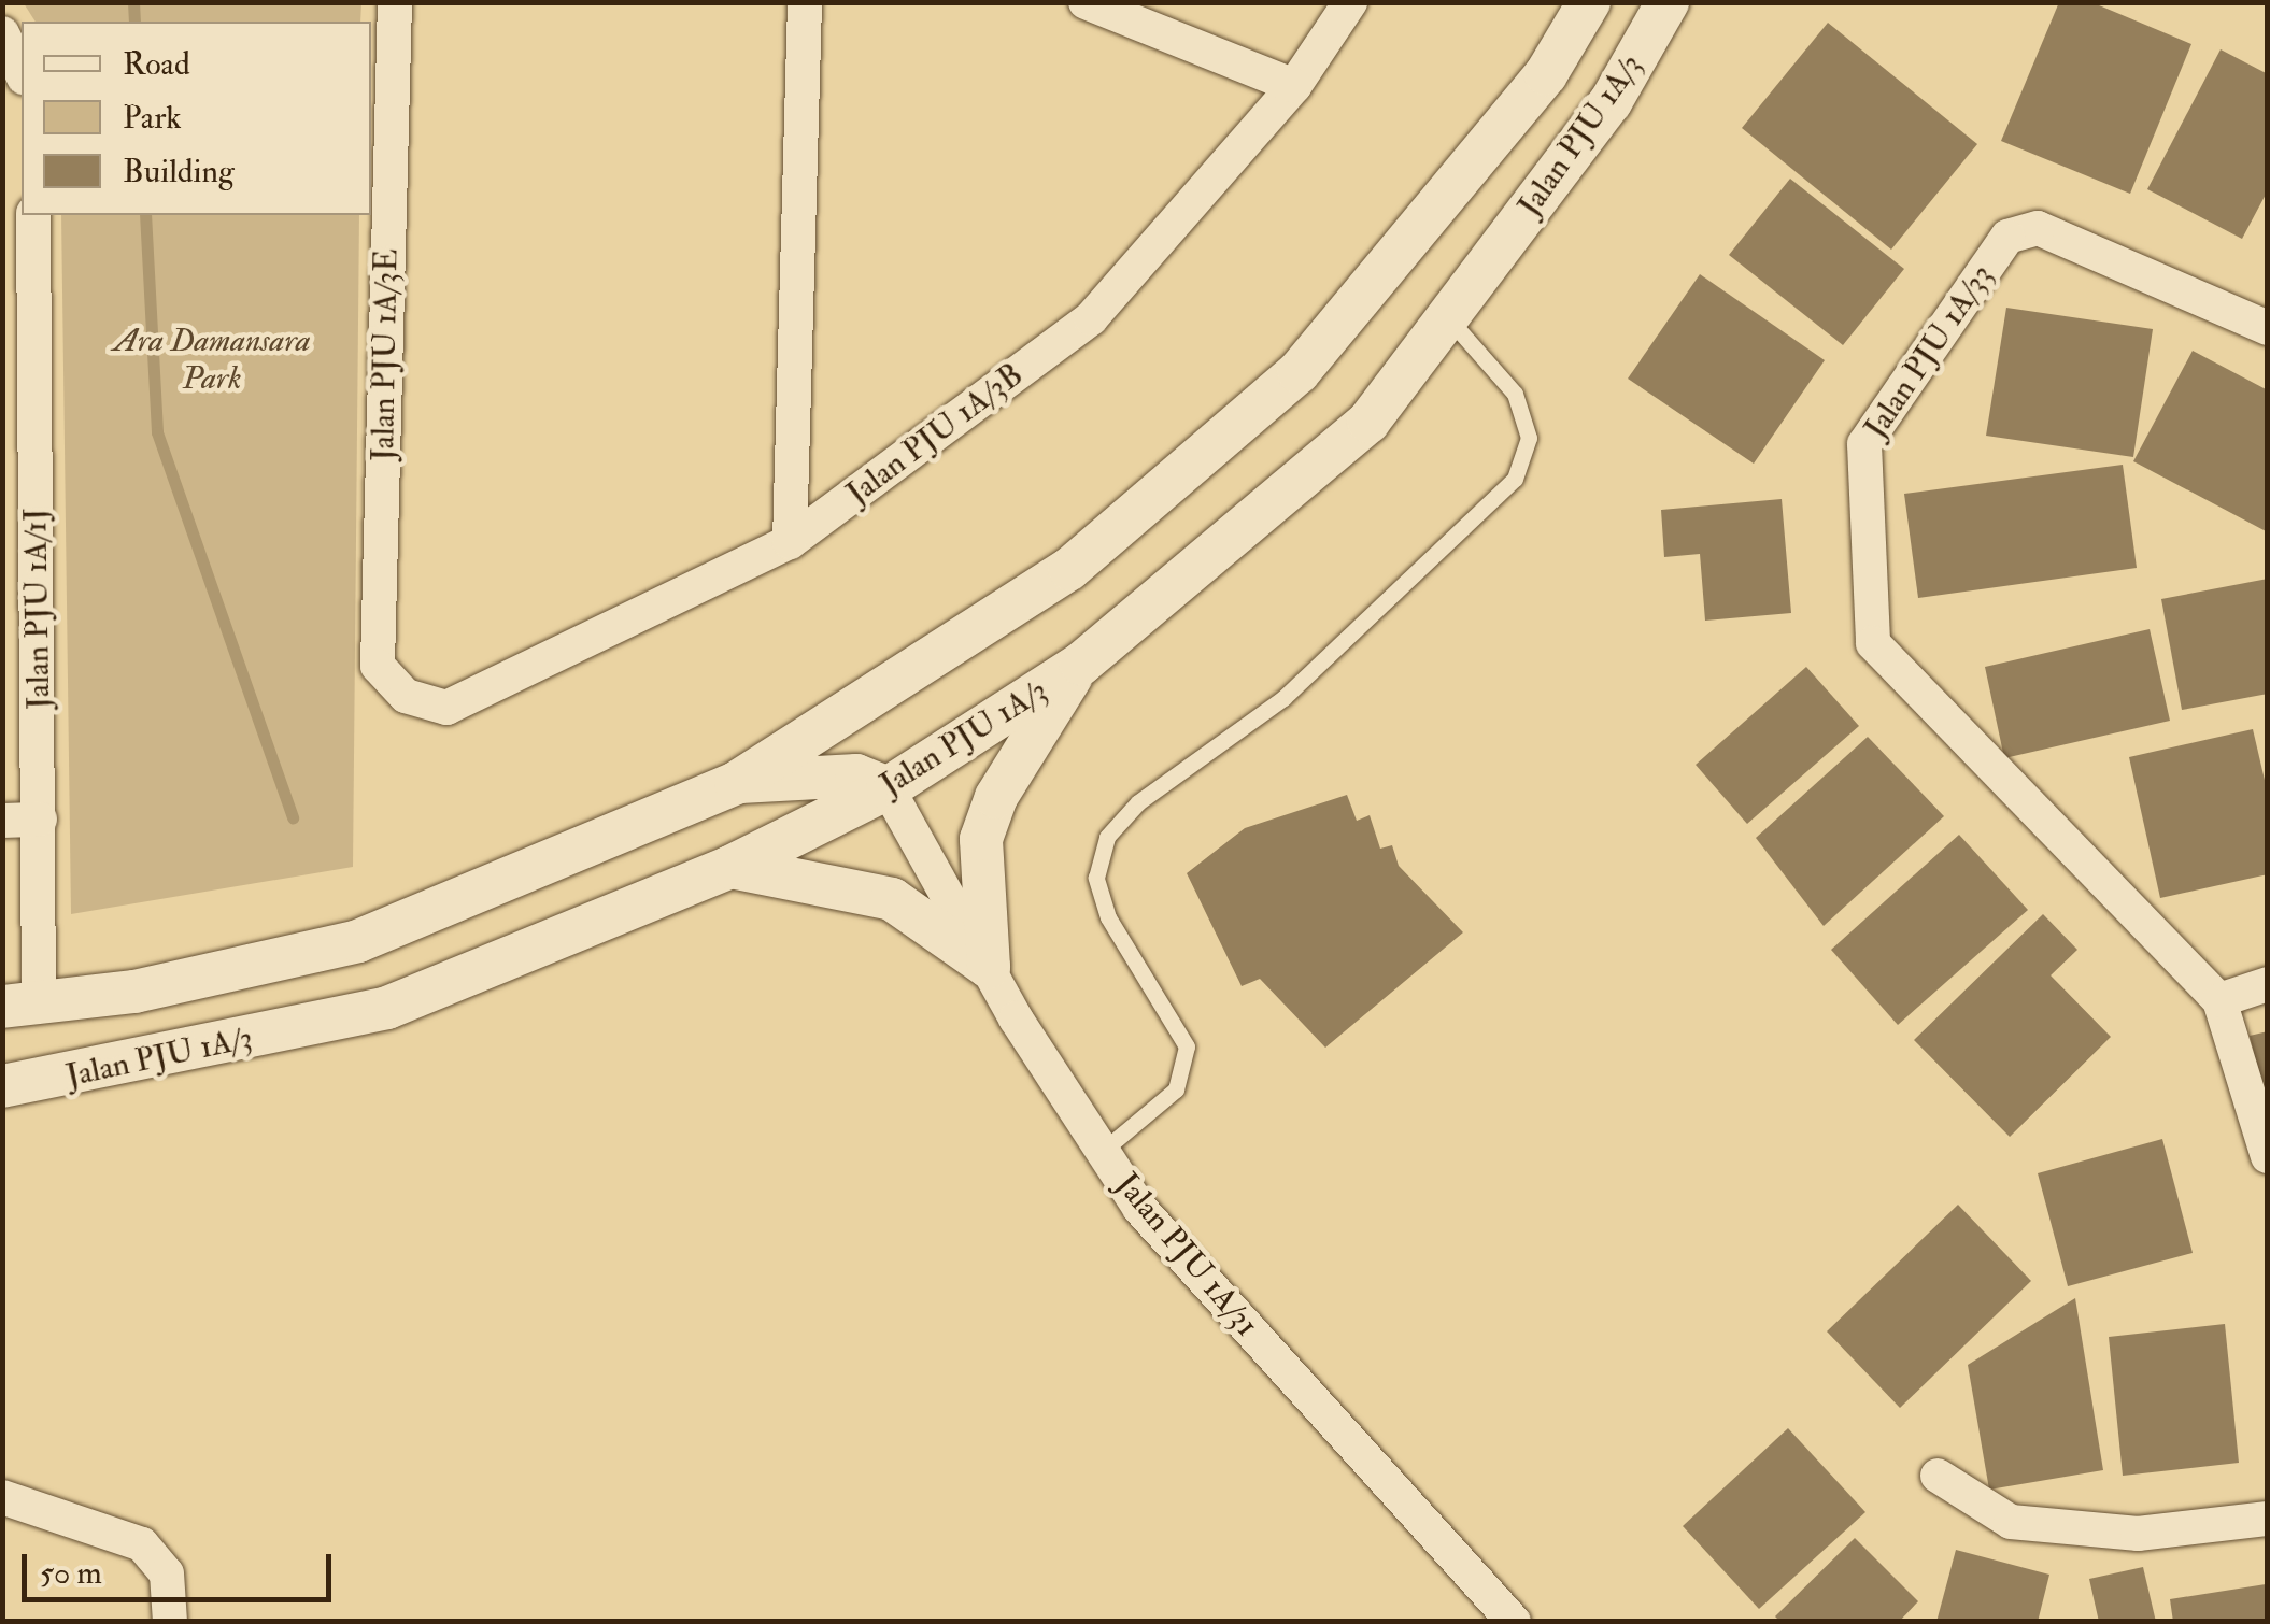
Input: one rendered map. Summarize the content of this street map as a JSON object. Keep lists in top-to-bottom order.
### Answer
{
  "streets": {
    "street": [
      "Jalan PJU 1A/3",
      "Jalan PJU 1A/33",
      "Jalan PJU 1A/3E",
      "Jalan PJU 1A/3B",
      "Jalan PJU 1A/1J",
      "Jalan PJU 1A/31"
    ]
  },
  "crossings": [
    ["Jalan PJU 1A/3", "Jalan PJU 1A/1J"],
    ["Jalan PJU 1A/3", "Jalan PJU 1A/31"],
    ["Jalan PJU 1A/3E", "Jalan PJU 1A/3B"]
  ],
  "parks": ["Ara Damansara Park"],
  "legend": ["Road", "Park", "Building"],
  "scale_bar": "50 m"
}
